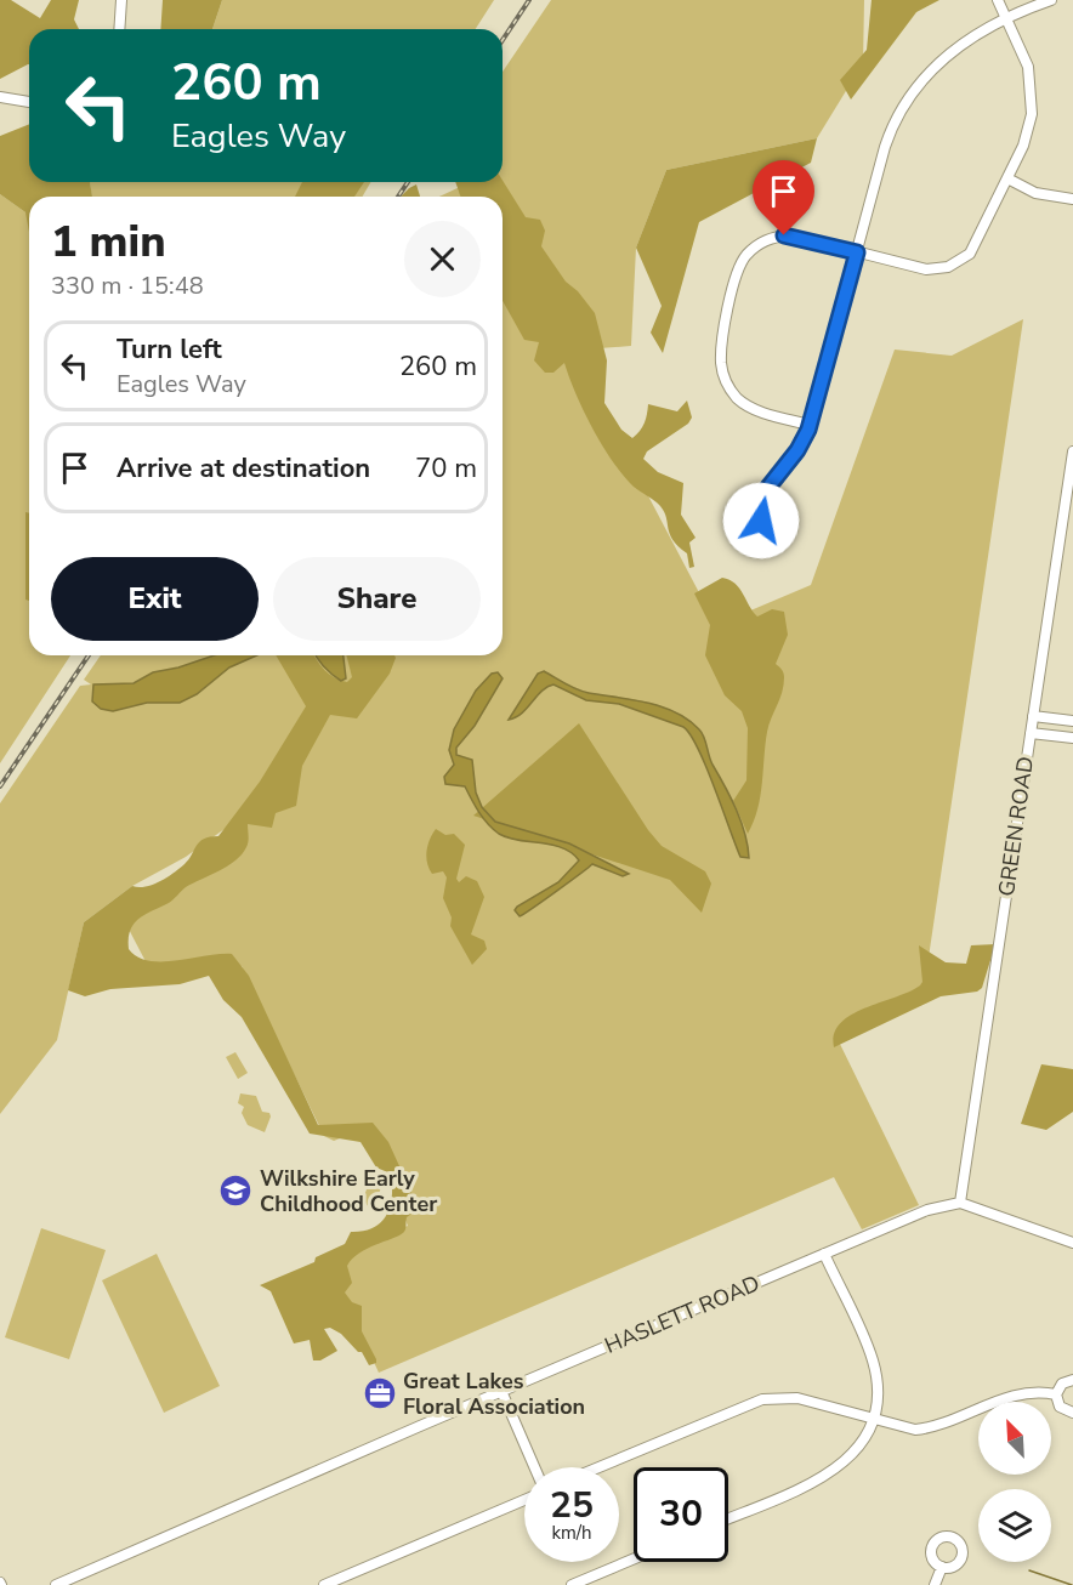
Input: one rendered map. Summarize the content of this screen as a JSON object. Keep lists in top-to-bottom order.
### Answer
{
  "streets": {
    "street": ["GREEN ROAD", "HASLETT ROAD"]
  },
  "crossings": [
    ["GREEN ROAD", "HASLETT ROAD"]
  ],
  "places": {
    "school or university": ["Wilkshire Early Childhood Center"],
    "office": ["Great Lakes Floral Association"]
  },
  "north": "top left",
  "page": {
    "turn": ["260 m", "Eagles Way"],
    "heading": ["1 min", "330 m · 15:48"],
    "list": [
      {
        "name": "Turn left",
        "note": "Eagles Way",
        "value": "260 m"
      },
      {
        "name": "Arrive at destination",
        "value": "70 m"
      }
    ],
    "buttons": ["Exit", "Share"],
    "speed": "25 km/h",
    "limit": "30"
  }
}
